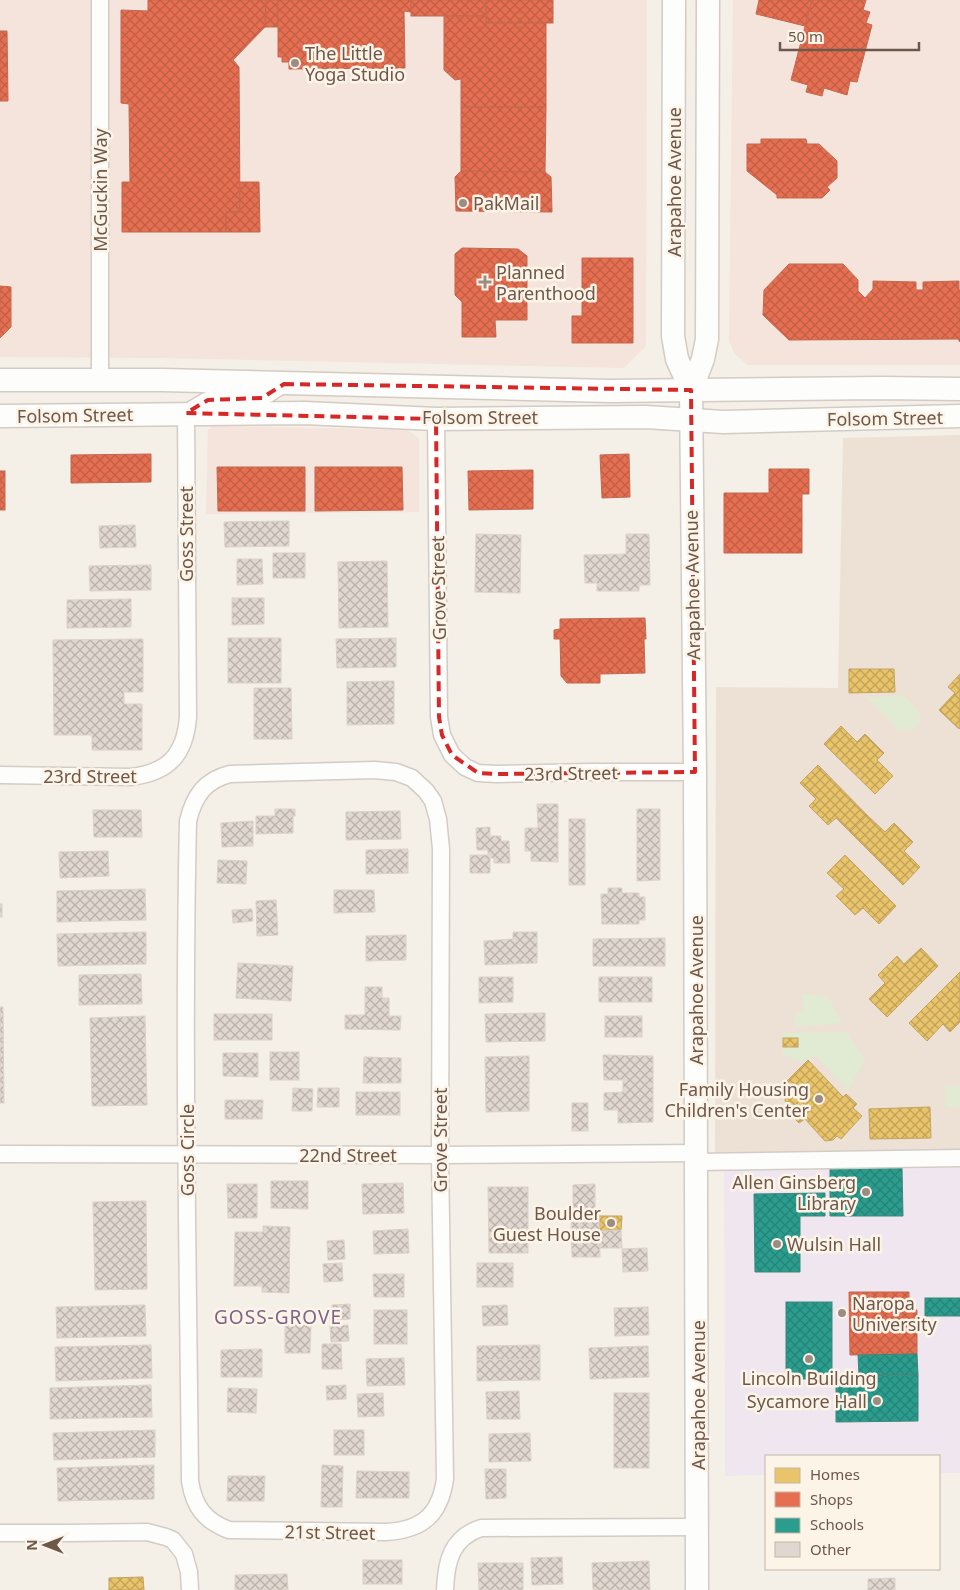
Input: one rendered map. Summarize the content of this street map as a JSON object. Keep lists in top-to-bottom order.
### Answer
{
  "streets": {
    "main road": ["Arapahoe Avenue", "Folsom Street"],
    "street": [
      "McGuckin Way",
      "Goss Street",
      "Grove Street",
      "23rd Street",
      "Goss Circle",
      "22nd Street",
      "21st Street"
    ]
  },
  "crossings": [
    ["Arapahoe Avenue", "Folsom Street"],
    ["Arapahoe Avenue", "23rd Street"],
    ["Arapahoe Avenue", "22nd Street"],
    ["McGuckin Way", "Folsom Street"],
    ["Folsom Street", "Goss Street"],
    ["Folsom Street", "Grove Street"],
    ["Goss Street", "23rd Street"],
    ["Grove Street", "23rd Street"],
    ["Grove Street", "Goss Circle"],
    ["Grove Street", "22nd Street"],
    ["Grove Street", "21st Street"],
    ["Goss Circle", "22nd Street"],
    ["Goss Circle", "21st Street"]
  ],
  "districts": ["GOSS-GROVE"],
  "places": {
    "other": [
      "The Little Yoga Studio",
      "PakMail",
      "Family Housing Children's Center",
      "Allen Ginsberg Library",
      "Boulder Guest House",
      "Wulsin Hall",
      "Naropa University",
      "Lincoln Building",
      "Sycamore Hall"
    ],
    "health": ["Planned Parenthood"]
  },
  "legend": [
    "Homes",
    "Shops",
    "Schools",
    "Other"
  ],
  "scale_bar": "50 m",
  "north": "left"
}
